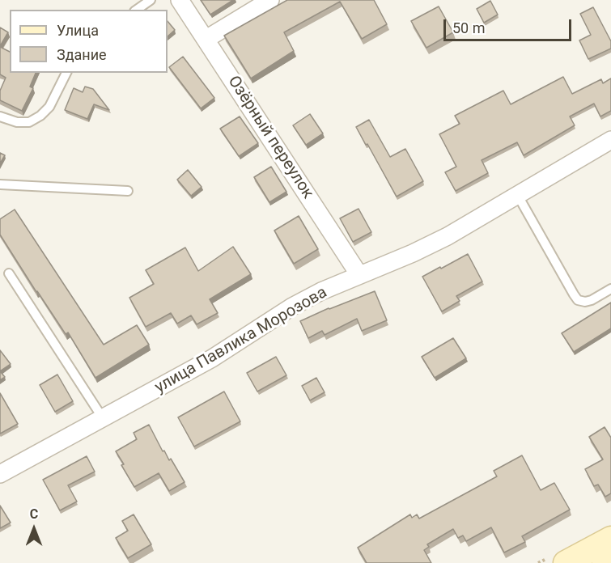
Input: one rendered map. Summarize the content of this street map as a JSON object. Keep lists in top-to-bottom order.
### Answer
{
  "streets": {
    "street": ["Озёрный переулок", "улица Павлика Морозова"]
  },
  "crossings": [
    ["Озёрный переулок", "улица Павлика Морозова"]
  ],
  "legend": ["Улица", "Здание"],
  "scale_bar": "50 m",
  "north": "top"
}
